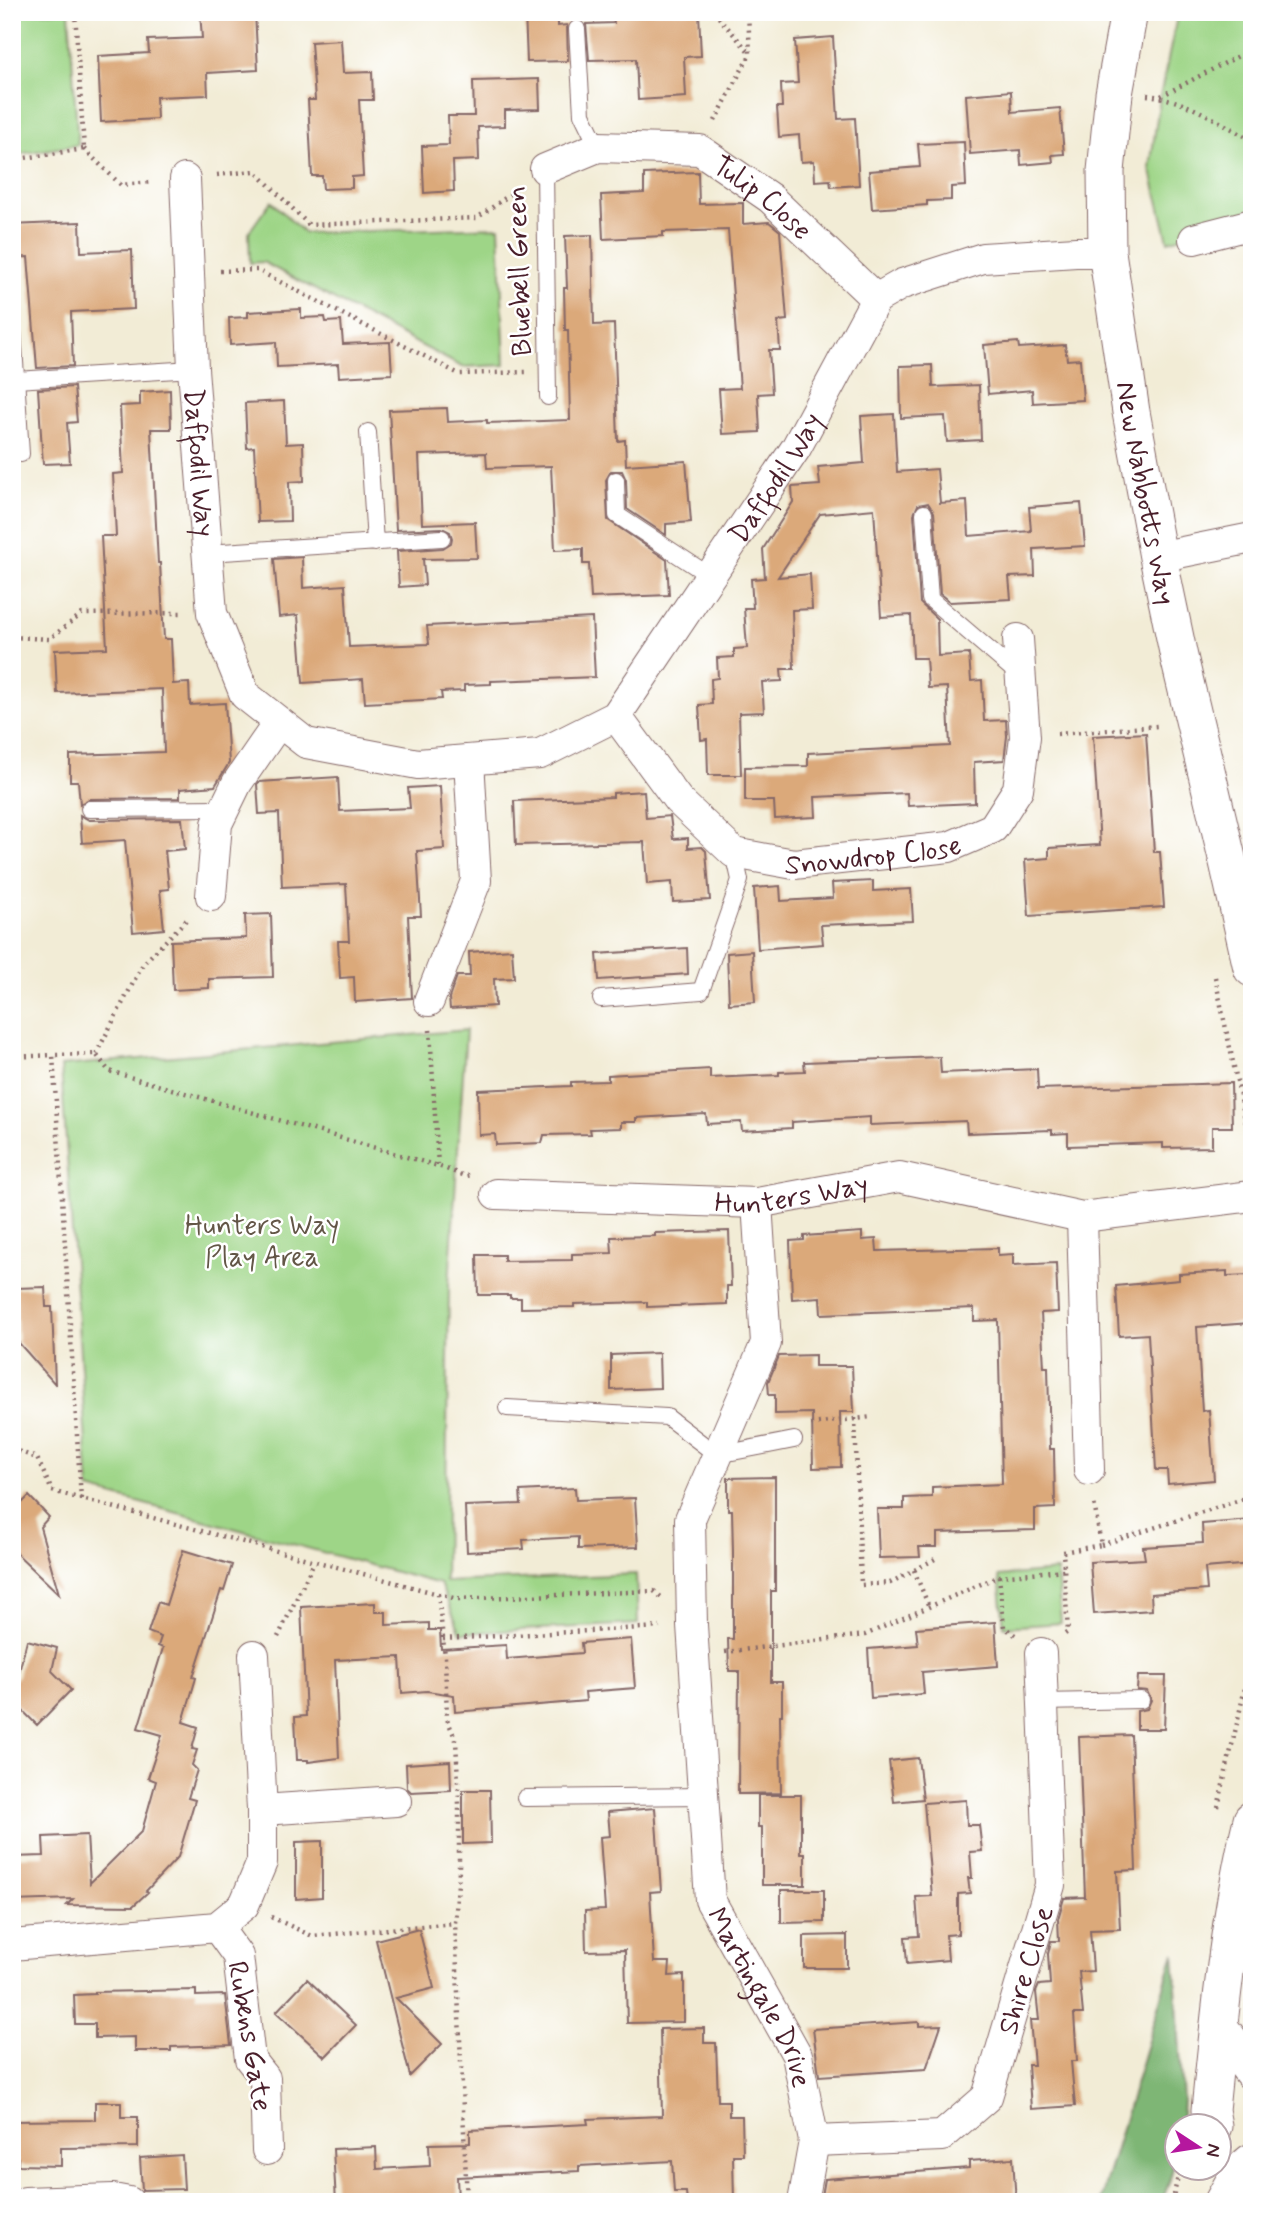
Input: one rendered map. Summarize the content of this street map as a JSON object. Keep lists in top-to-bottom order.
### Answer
{
  "streets": {
    "street": [
      "Tulip Close",
      "Daffodil Way",
      "New Nabbotts Way",
      "Snowdrop Close",
      "Hunters Way",
      "Shire Close",
      "Martingale Drive",
      "Rubens Gate"
    ],
    "lane": ["Bluebell Green"]
  },
  "crossings": [
    ["Tulip Close", "Bluebell Green"],
    ["Tulip Close", "Daffodil Way"],
    ["Bluebell Green", "Daffodil Way"],
    ["Hunters Way", "Martingale Drive"],
    ["Shire Close", "Martingale Drive"]
  ],
  "parks": ["Hunters Way Play Area"],
  "north": "right"
}
